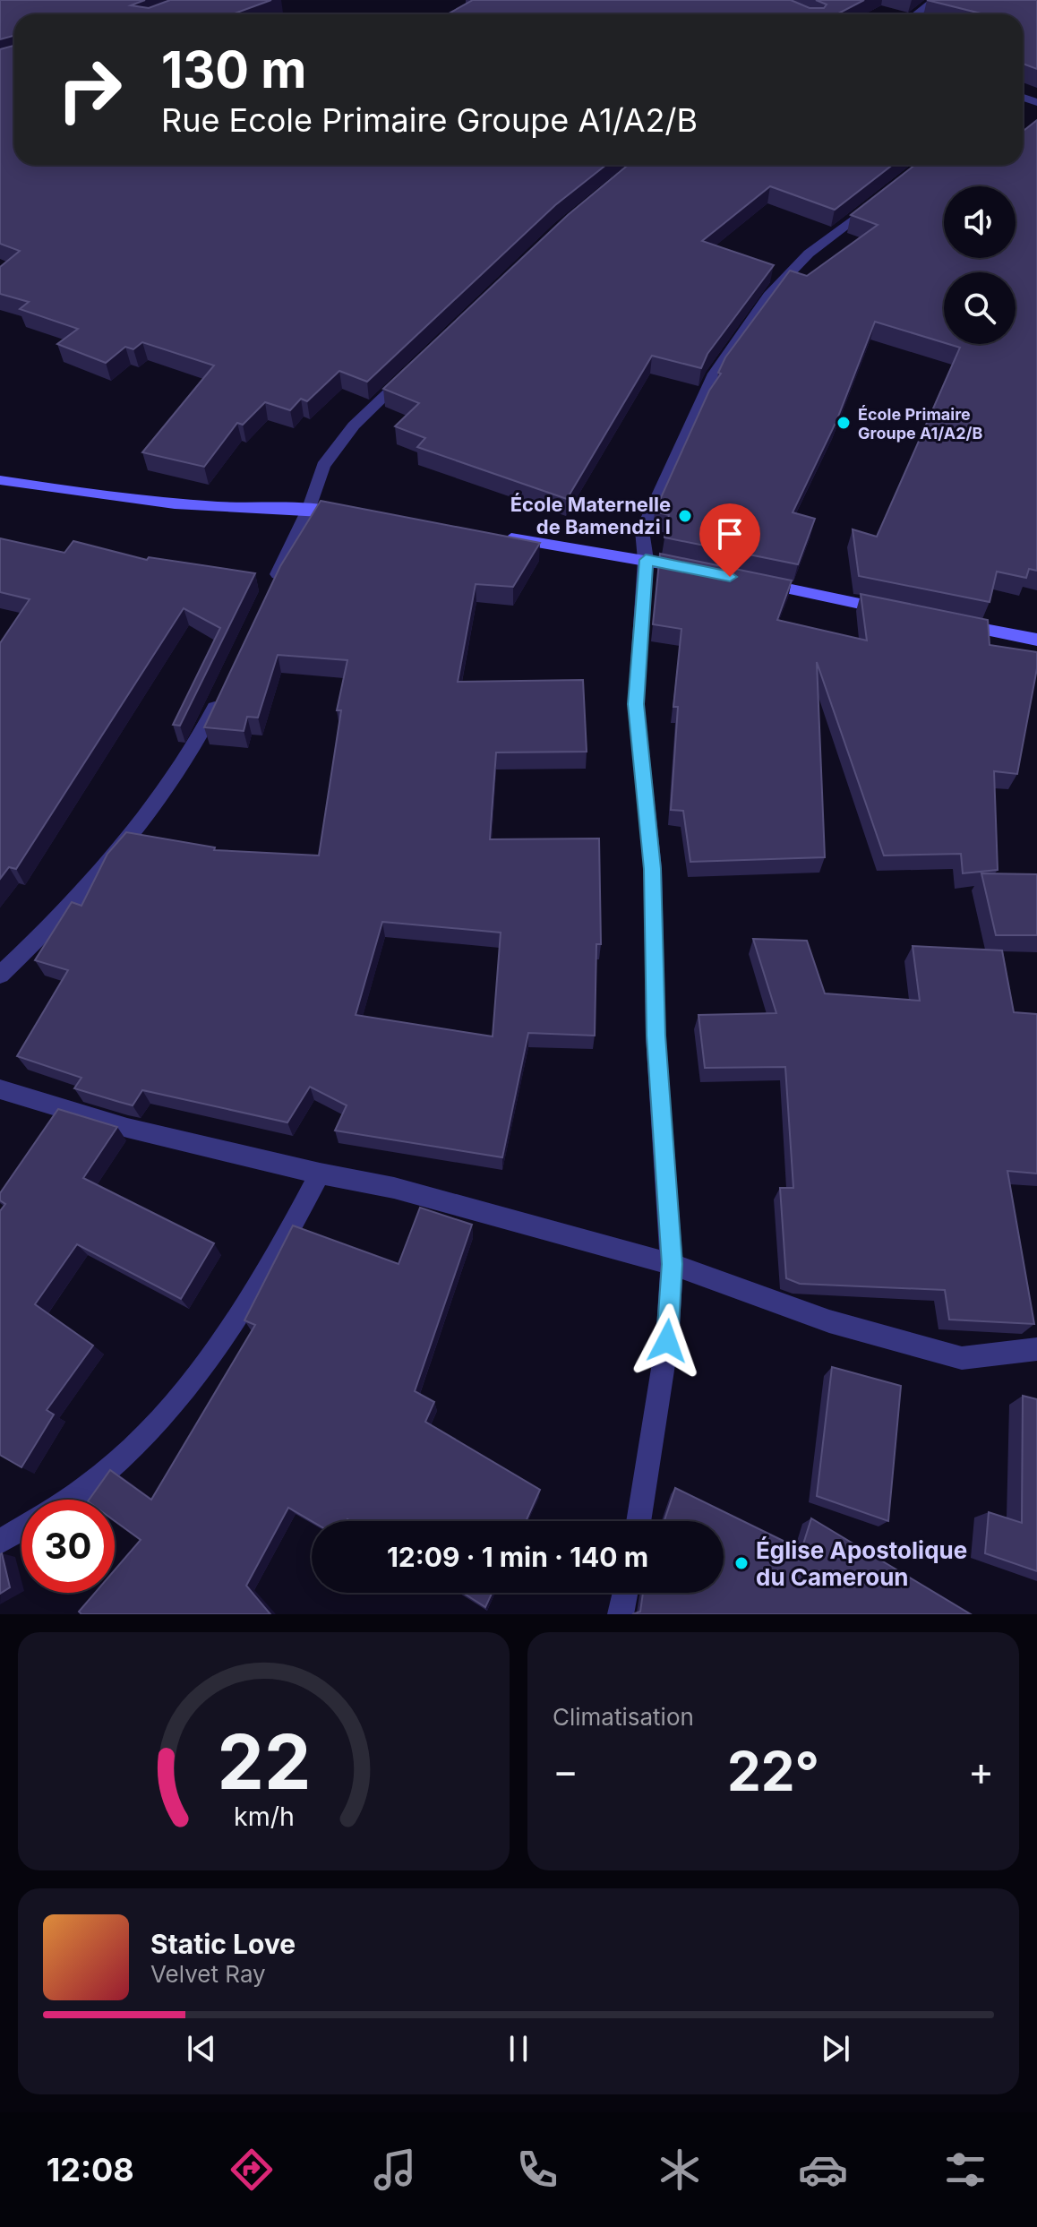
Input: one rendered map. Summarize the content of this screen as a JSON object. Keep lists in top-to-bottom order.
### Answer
{
  "places": ["École Primaire Groupe A1/A2/B", "École Maternelle de Bamendzi I", "Église Apostolique du Cameroun"],
  "page": {
    "turn": ["130 m", "Rue Ecole Primaire Groupe A1/A2/B"],
    "limit": "30",
    "trip": "12:09 · 1 min · 140 m",
    "tile": "Climatisation",
    "heat": ["−", "22°", "+"],
    "song": ["Static Love", "Velvet Ray"],
    "tabs": "12:08",
    "gauge": ["22", "km/h"]
  }
}
